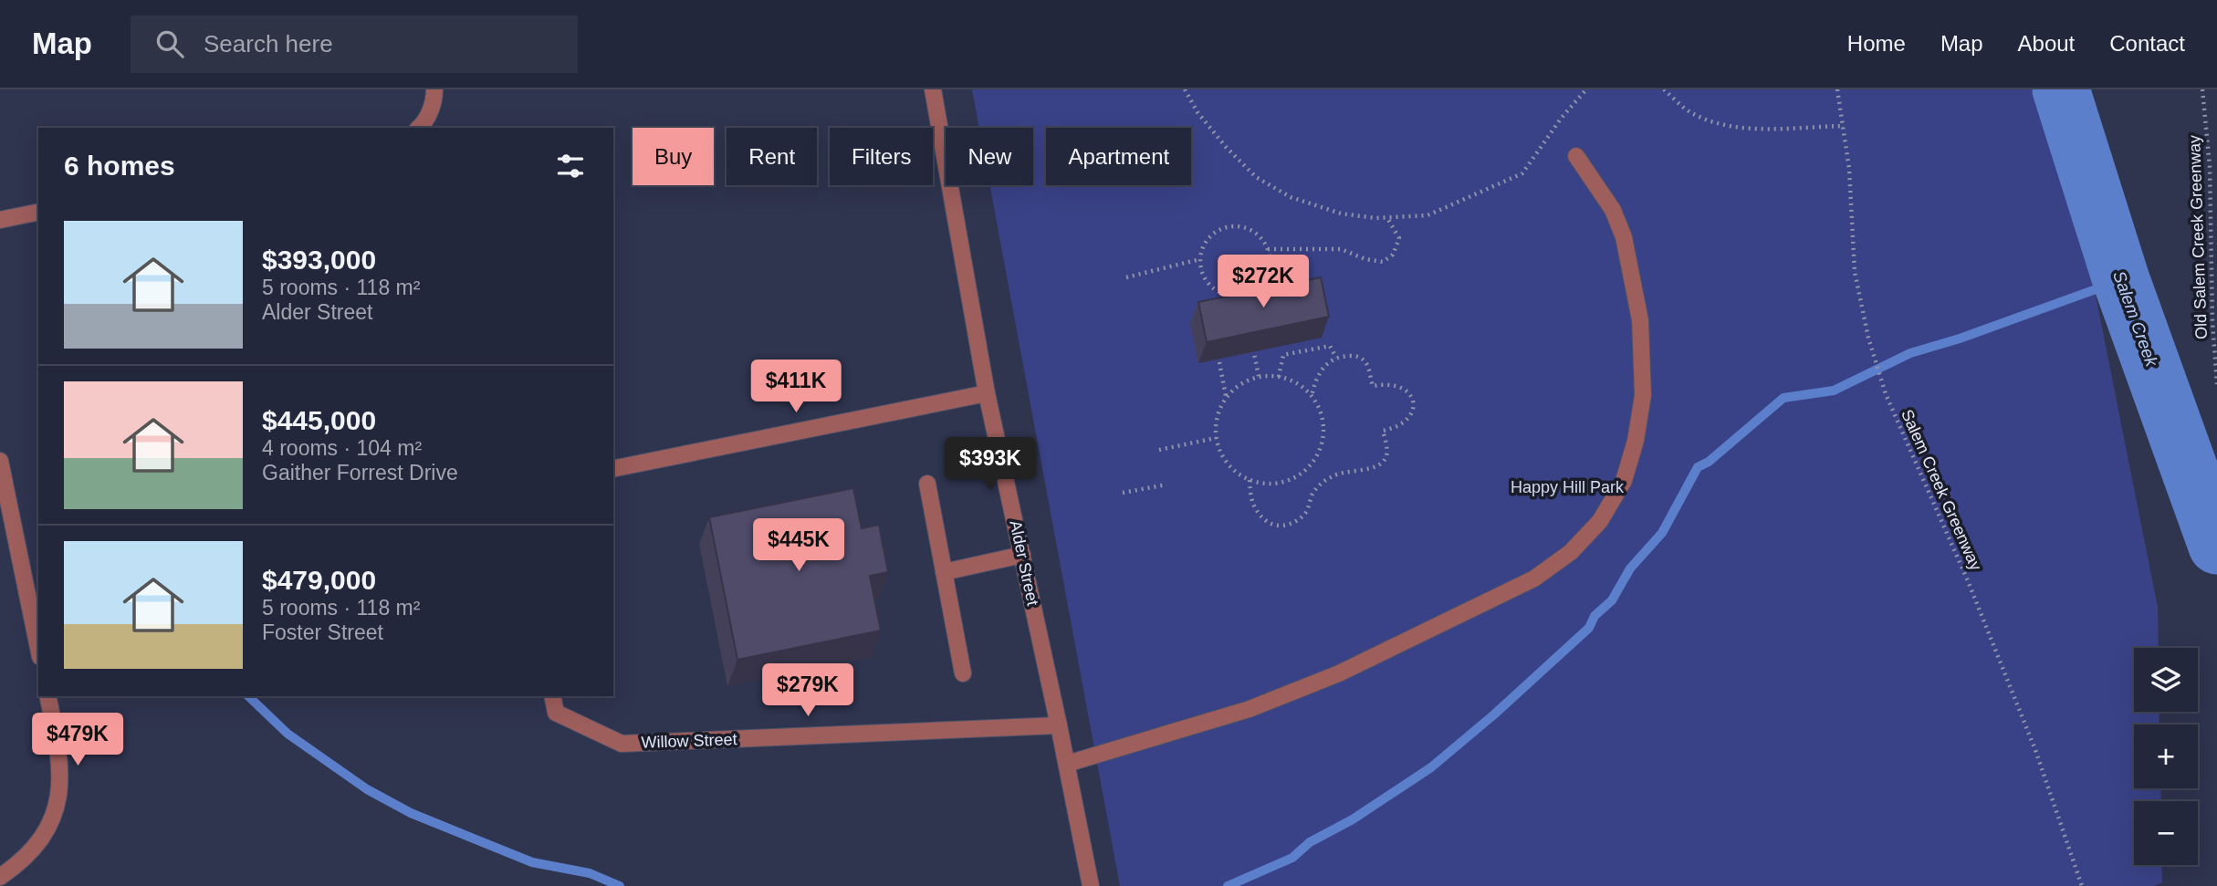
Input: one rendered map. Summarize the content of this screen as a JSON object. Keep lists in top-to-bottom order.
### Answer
{
  "streets": {
    "street": ["Alder Street", "Willow Street"],
    "path": ["Old Salem Creek Greenway", "Salem Creek Greenway"]
  },
  "crossings": [
    ["Alder Street", "Willow Street"]
  ],
  "water": ["Salem Creek"],
  "parks": ["Happy Hill Park"],
  "page": {
    "header": "Map",
    "search": "Search here",
    "nav": [
      "Home",
      "Map",
      "About",
      "Contact"
    ],
    "chip": [
      "Buy",
      "Rent",
      "Filters",
      "New",
      "Apartment"
    ],
    "heading": "6 homes",
    "list": [
      {
        "name": "$393,000",
        "note": "5 rooms · 118 m² · Alder Street"
      },
      {
        "name": "$445,000",
        "note": "4 rooms · 104 m² · Gaither Forrest Drive"
      },
      {
        "name": "$479,000",
        "note": "5 rooms · 118 m² · Foster Street"
      }
    ],
    "price": [
      "$272K",
      "$411K",
      "$393K",
      "$445K",
      "$279K",
      "$479K"
    ],
    "map_buttons": ["+", "−"]
  }
}
